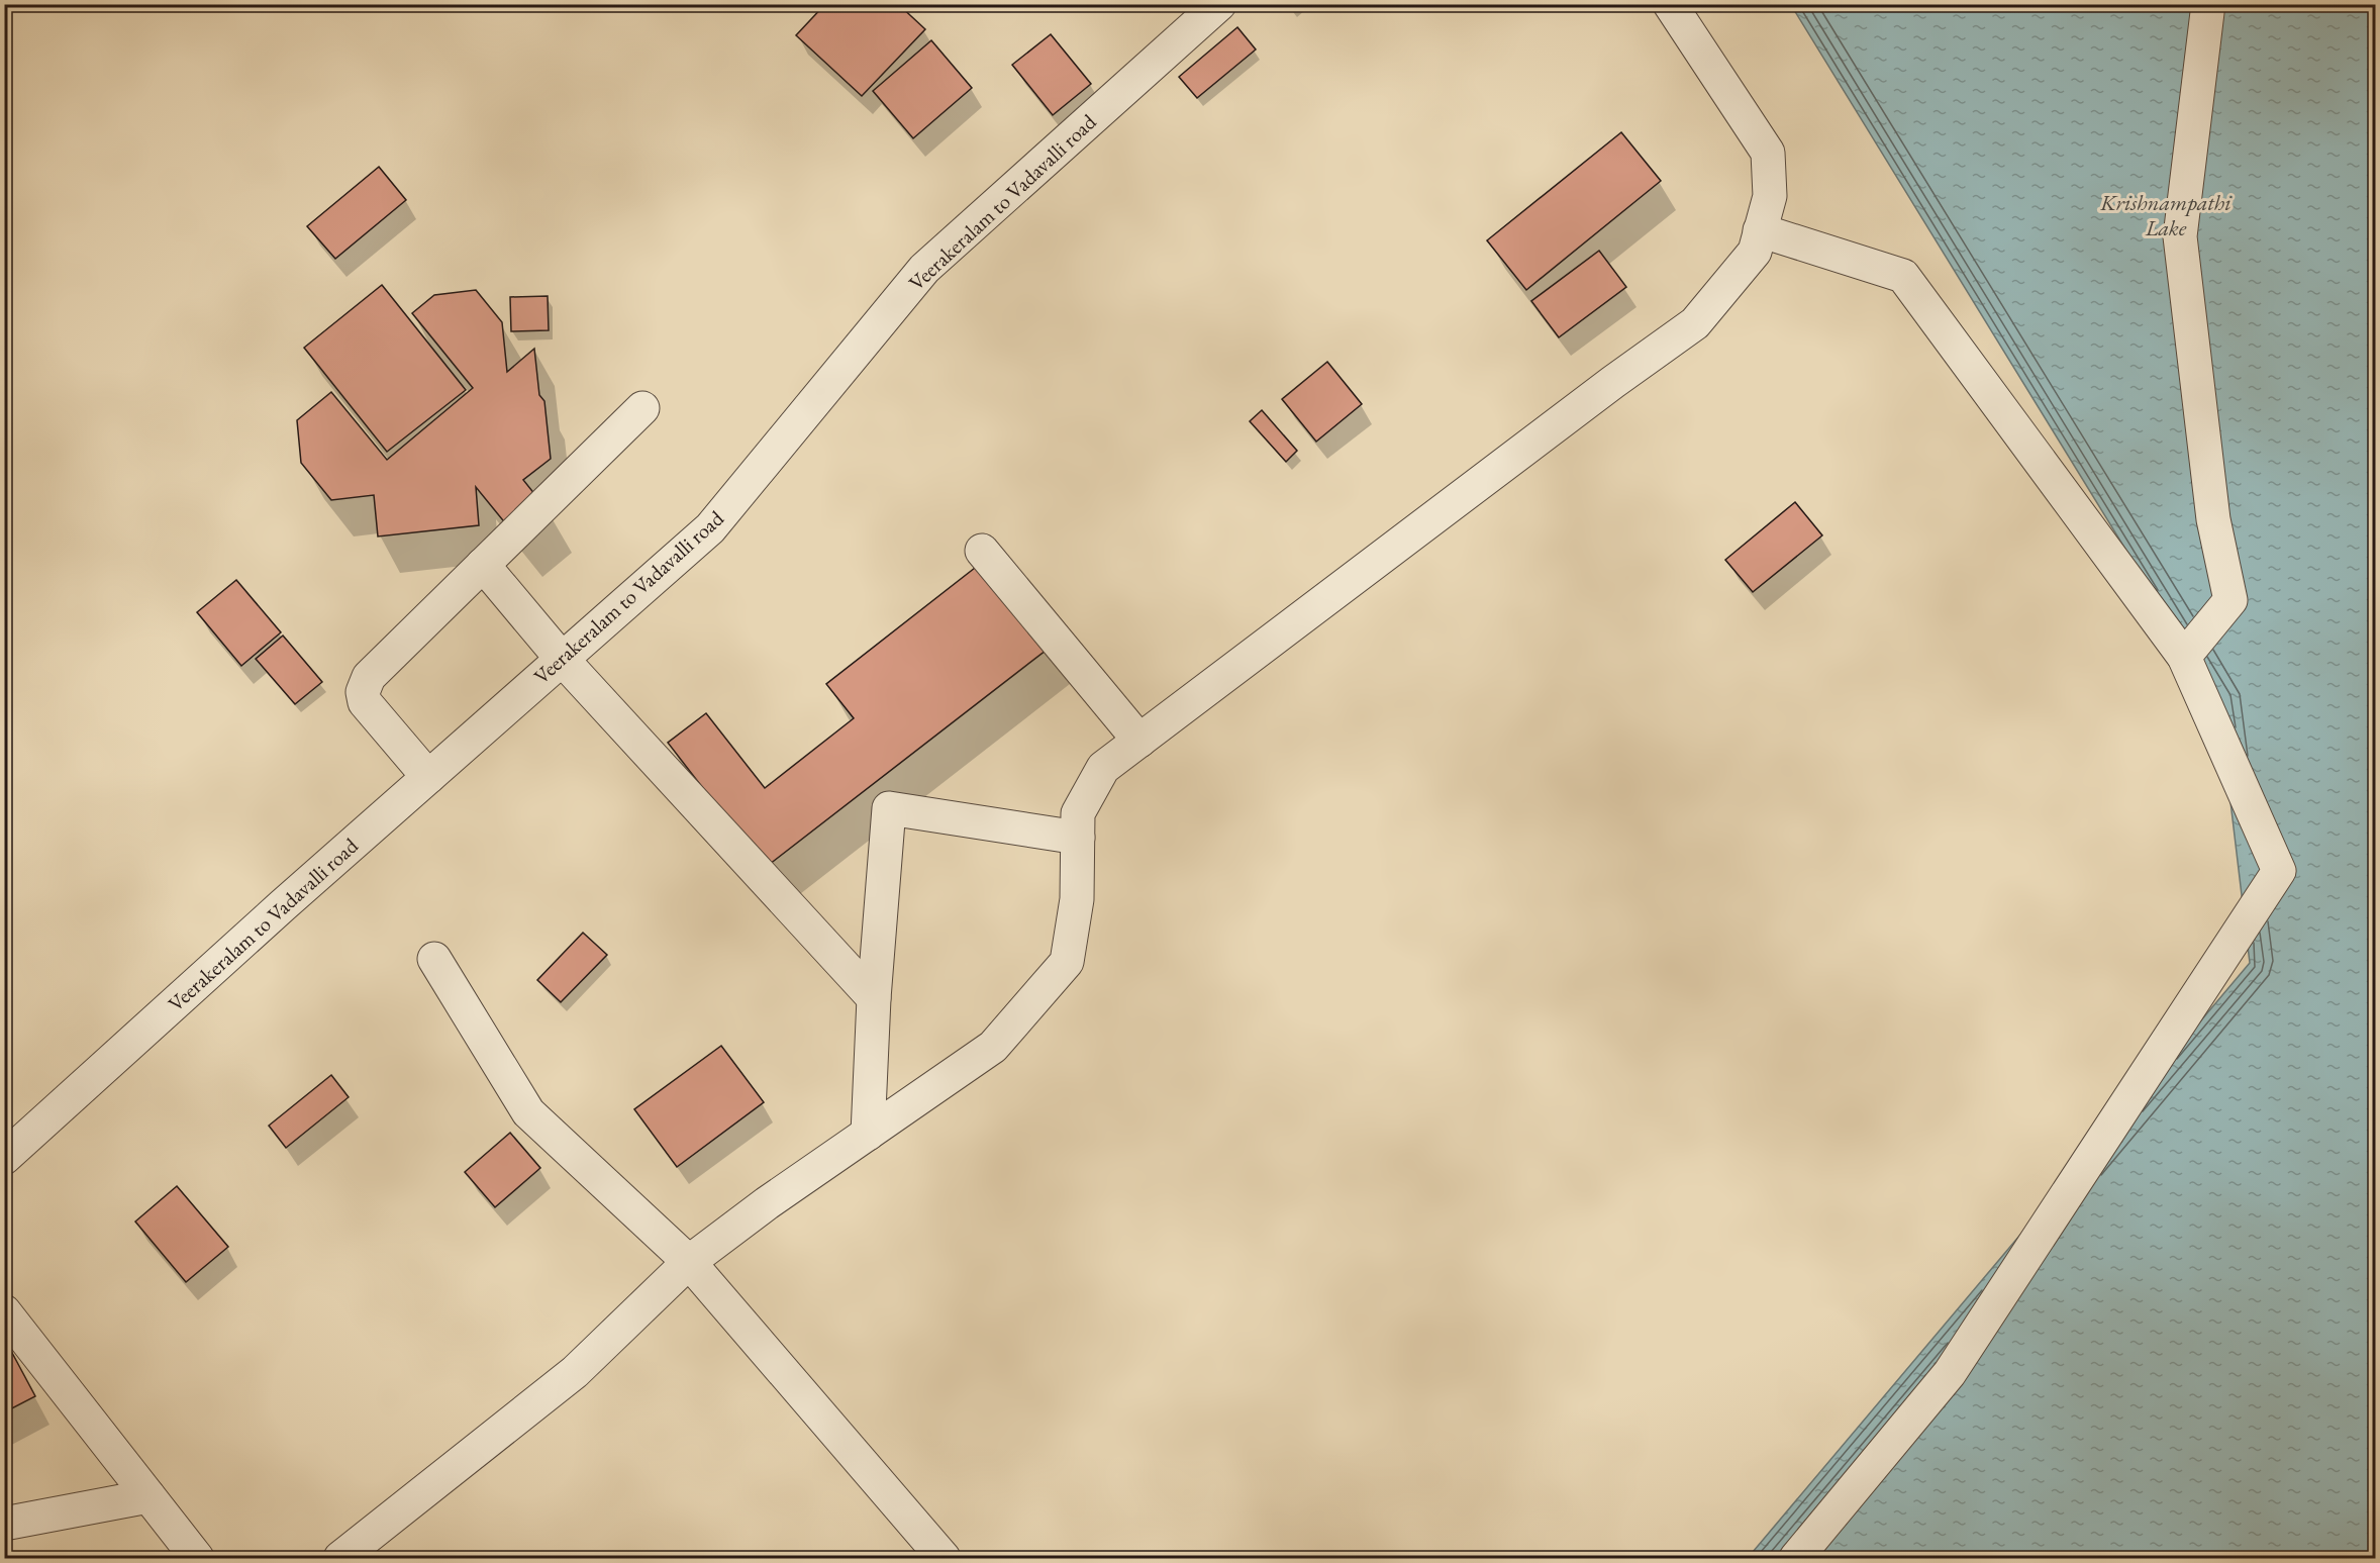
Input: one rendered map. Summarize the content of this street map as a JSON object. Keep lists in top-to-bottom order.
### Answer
{
  "streets": {
    "street": ["Veerakeralam to Vadavalli road"]
  },
  "water": ["Krishnampathi Lake"]
}
